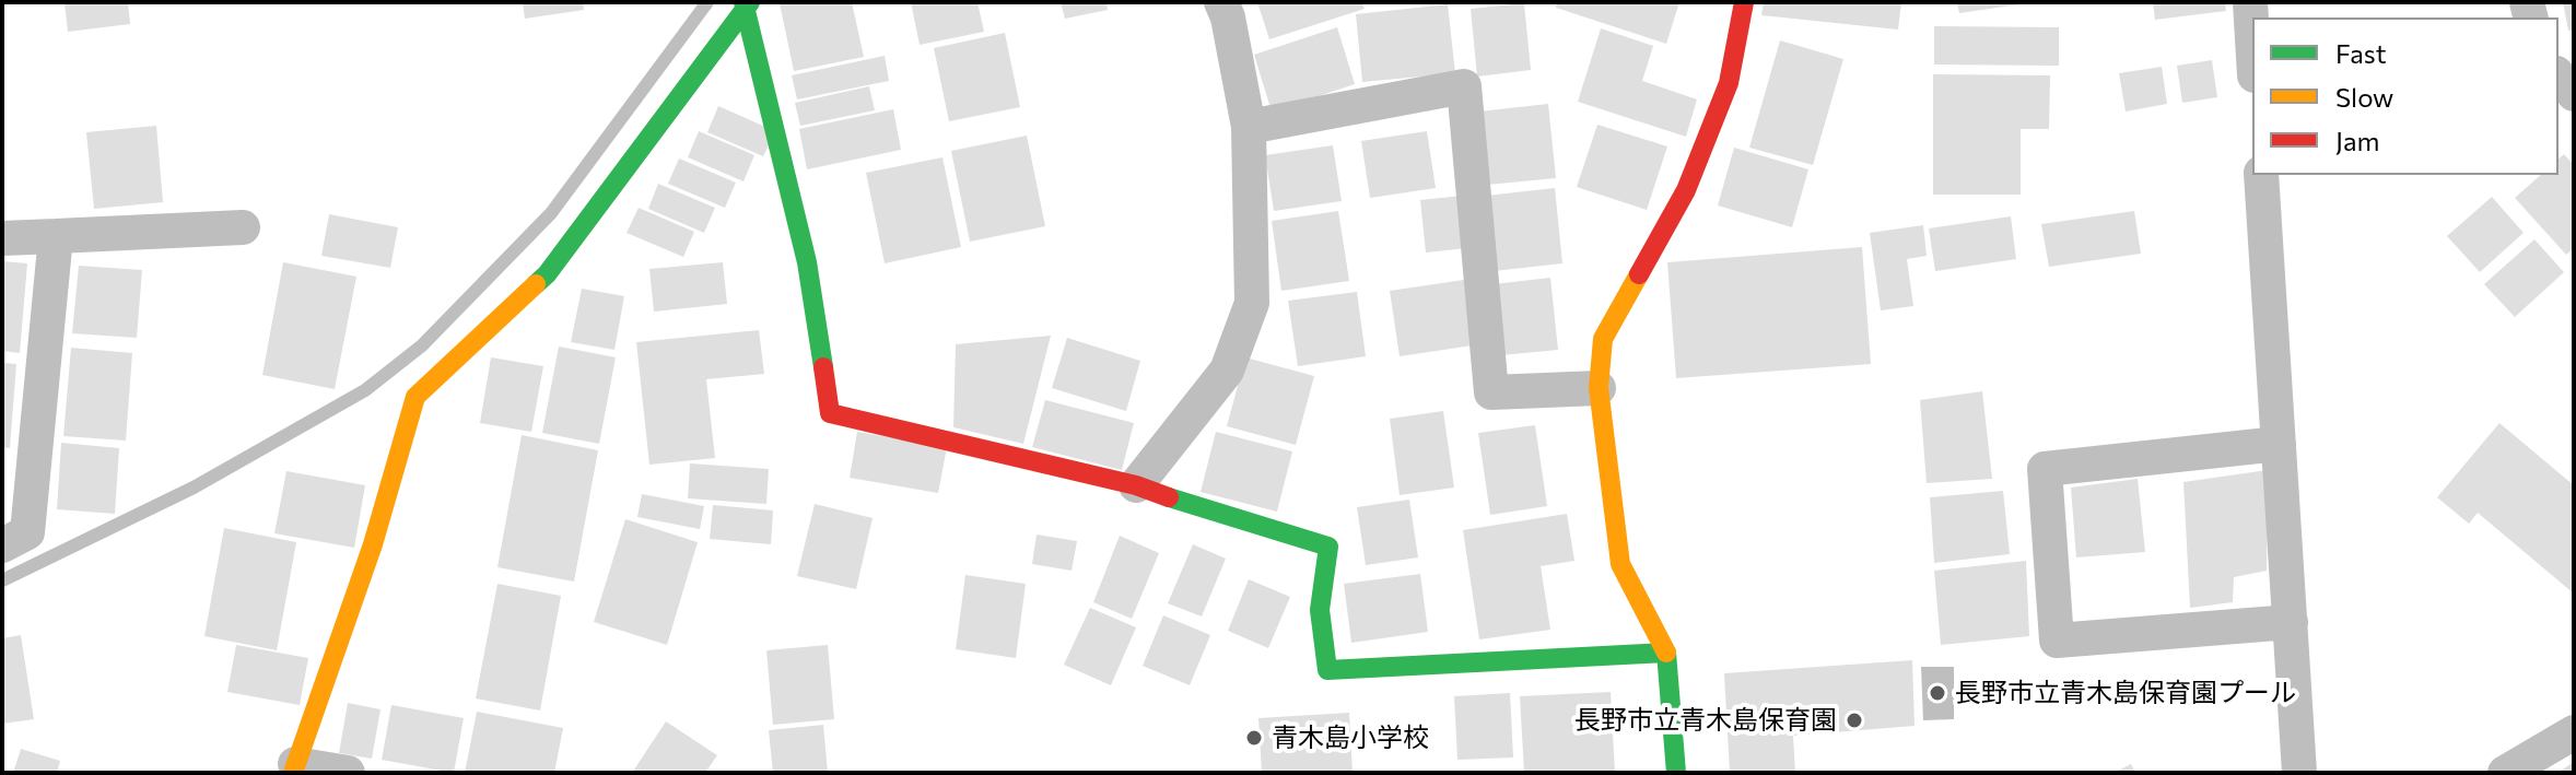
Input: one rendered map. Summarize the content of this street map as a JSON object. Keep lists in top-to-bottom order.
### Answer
{
  "places": ["長野市立青木島保育園プール", "長野市立青木島保育園", "青木島小学校"],
  "legend": ["Fast", "Slow", "Jam"]
}
